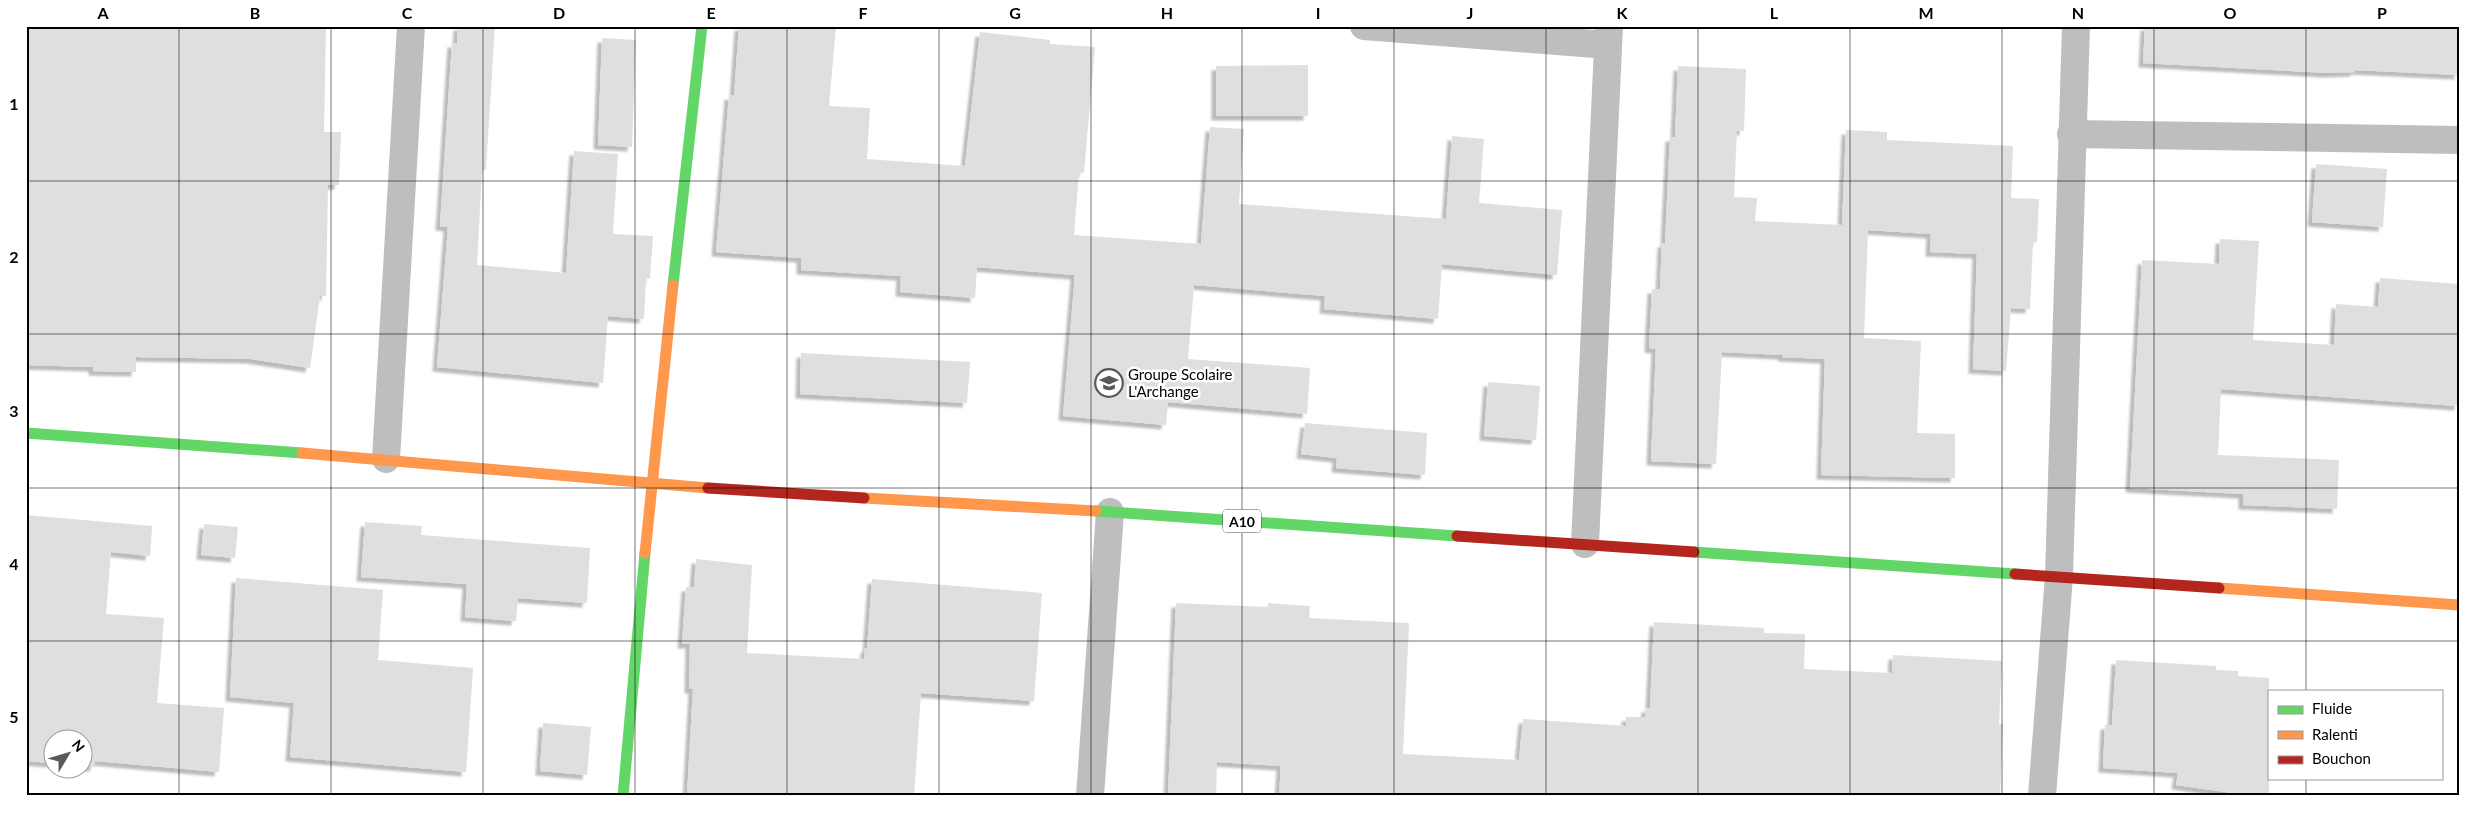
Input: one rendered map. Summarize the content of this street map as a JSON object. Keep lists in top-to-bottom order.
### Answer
{
  "streets": {
    "main road": ["A10"]
  },
  "places": {
    "school or university": ["Groupe Scolaire L'Archange"]
  },
  "legend": ["Fluide", "Ralenti", "Bouchon"],
  "north": "top right",
  "grid": {
    "columns": [
      "A",
      "B",
      "C",
      "D",
      "E",
      "F",
      "G",
      "H",
      "I",
      "J",
      "K",
      "L",
      "M",
      "N",
      "O",
      "P"
    ],
    "rows": [
      "1",
      "2",
      "3",
      "4",
      "5"
    ]
  }
}
